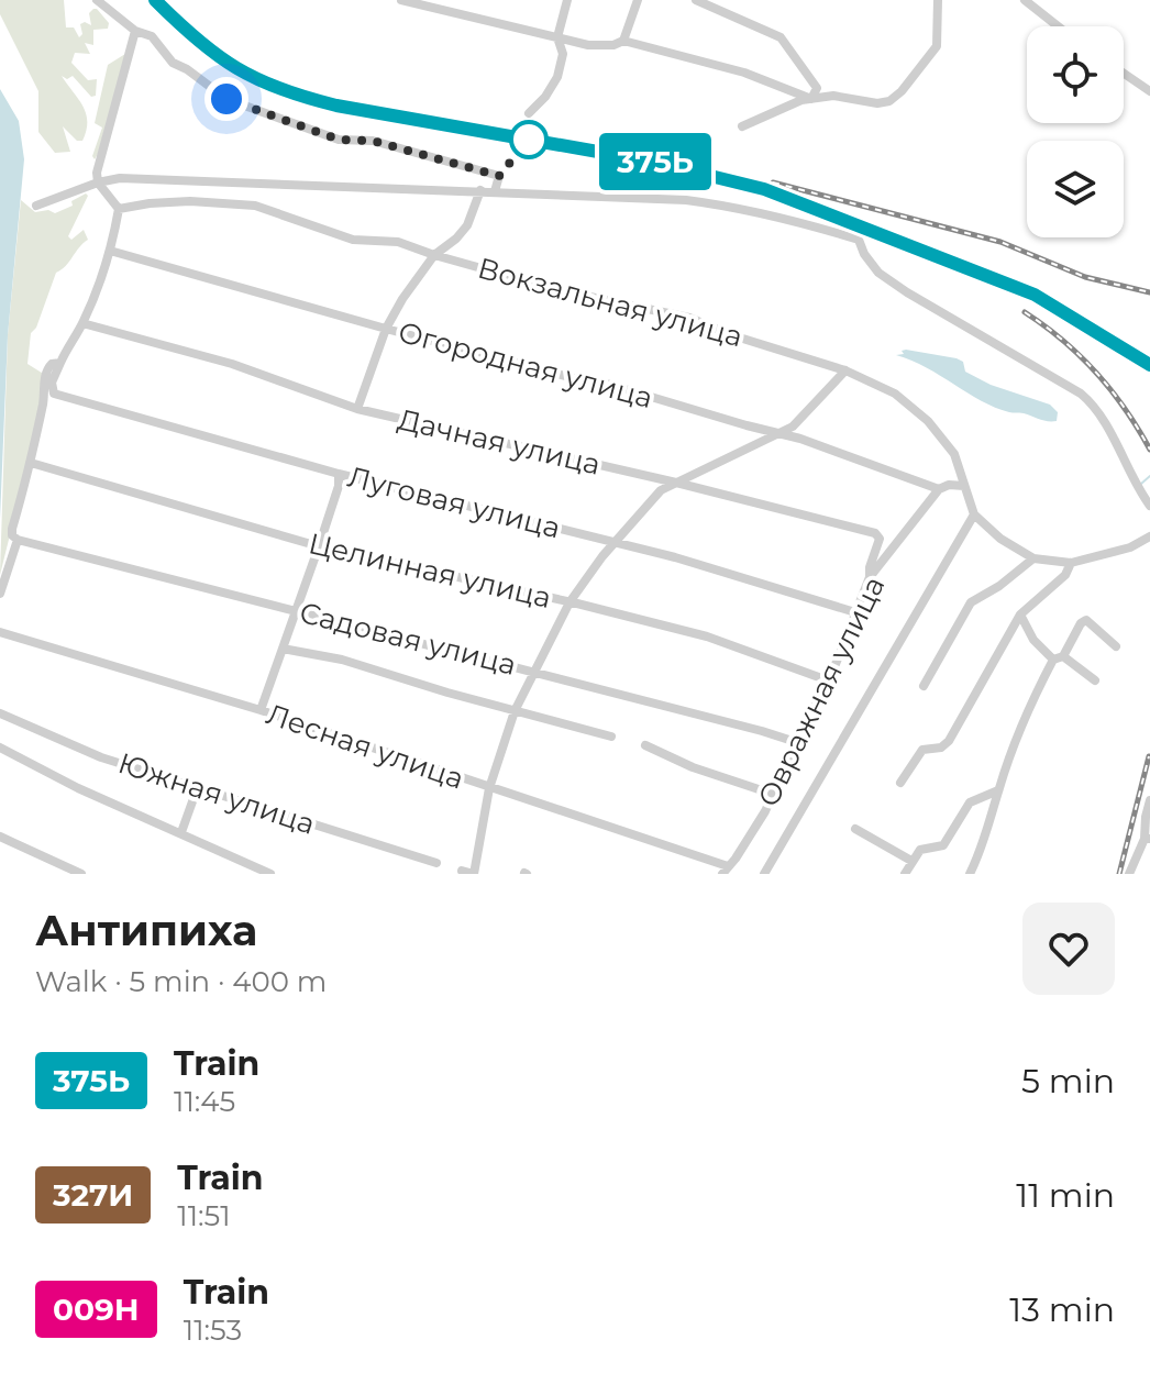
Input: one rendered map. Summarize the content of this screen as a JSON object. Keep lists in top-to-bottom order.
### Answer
{
  "streets": {
    "street": [
      "Вокзальная улица",
      "Огородная улица",
      "Дачная улица",
      "Луговая улица",
      "Целинная улица",
      "Садовая улица",
      "Овражная улица",
      "Лесная улица",
      "Южная улица"
    ]
  },
  "crossings": [
    ["Огородная улица", "Овражная улица"],
    ["Дачная улица", "Овражная улица"],
    ["Луговая улица", "Овражная улица"],
    ["Целинная улица", "Овражная улица"],
    ["Садовая улица", "Овражная улица"],
    ["Овражная улица", "Лесная улица"]
  ],
  "page": {
    "on_map": "375Ь",
    "heading": ["Антипиха", "Walk · 5 min · 400 m"],
    "list": [
      {
        "mark": "375Ь",
        "name": "Train",
        "note": "11:45",
        "value": "5 min"
      },
      {
        "mark": "327И",
        "name": "Train",
        "note": "11:51",
        "value": "11 min"
      },
      {
        "mark": "009Н",
        "name": "Train",
        "note": "11:53",
        "value": "13 min"
      }
    ]
  }
}
